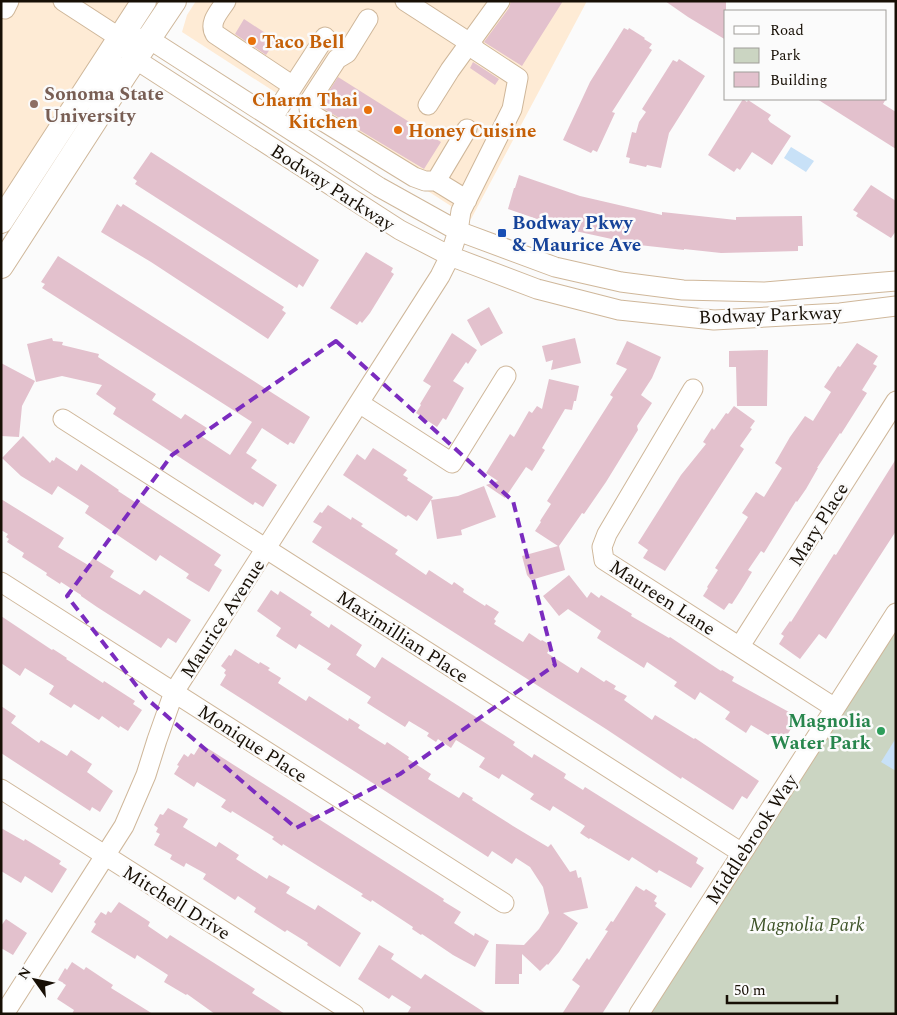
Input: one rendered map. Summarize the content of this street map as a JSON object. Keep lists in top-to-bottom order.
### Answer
{
  "streets": {
    "street": [
      "Bodway Parkway",
      "Mary Place",
      "Maureen Lane",
      "Maurice Avenue",
      "Maximillian Place",
      "Monique Place",
      "Middlebrook Way",
      "Mitchell Drive"
    ]
  },
  "crossings": [
    ["Bodway Parkway", "Maurice Avenue"],
    ["Mary Place", "Maureen Lane"],
    ["Maureen Lane", "Middlebrook Way"],
    ["Maurice Avenue", "Maximillian Place"],
    ["Maurice Avenue", "Monique Place"],
    ["Maurice Avenue", "Mitchell Drive"],
    ["Maximillian Place", "Middlebrook Way"]
  ],
  "parks": ["Magnolia Park"],
  "places": {
    "other": [
      "Taco Bell",
      "Sonoma State University",
      "Charm Thai Kitchen",
      "Honey Cuisine",
      "Magnolia Water Park"
    ],
    "transit": ["Bodway Pkwy & Maurice Ave"]
  },
  "legend": ["Road", "Park", "Building"],
  "scale_bar": "50 m",
  "north": "top left"
}
